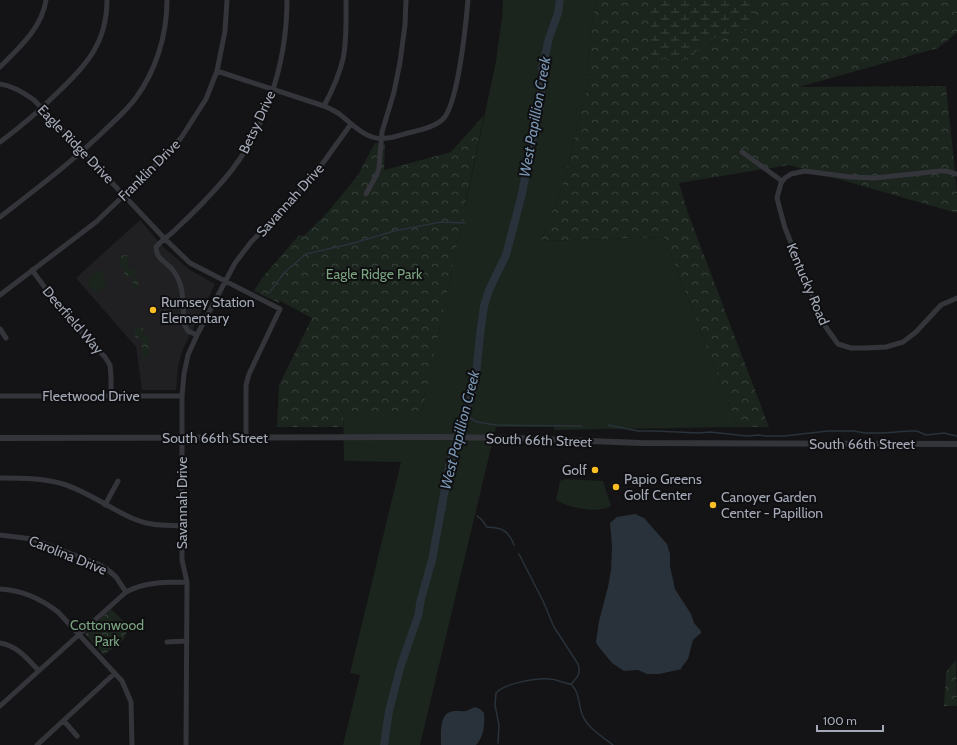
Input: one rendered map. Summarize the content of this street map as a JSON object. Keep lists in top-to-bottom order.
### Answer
{
  "streets": {
    "street": [
      "Betsy Drive",
      "Eagle Ridge Drive",
      "Franklin Drive",
      "Savannah Drive",
      "Kentucky Road",
      "Deerfield Way",
      "Fleetwood Drive",
      "South 66th Street",
      "Carolina Drive"
    ]
  },
  "crossings": [
    ["Betsy Drive", "Eagle Ridge Drive"],
    ["Betsy Drive", "Savannah Drive"],
    ["Eagle Ridge Drive", "Franklin Drive"],
    ["Eagle Ridge Drive", "Savannah Drive"],
    ["Eagle Ridge Drive", "South 66th Street"],
    ["Franklin Drive", "Deerfield Way"],
    ["Savannah Drive", "Fleetwood Drive"],
    ["Savannah Drive", "South 66th Street"],
    ["Deerfield Way", "Fleetwood Drive"]
  ],
  "water": ["West Papillion Creek"],
  "parks": ["Eagle Ridge Park", "Cottonwood Park"],
  "places": [
    "Rumsey Station Elementary",
    "Golf",
    "Papio Greens Golf Center",
    "Canoyer Garden Center - Papillion"
  ],
  "scale_bar": "100 m"
}
